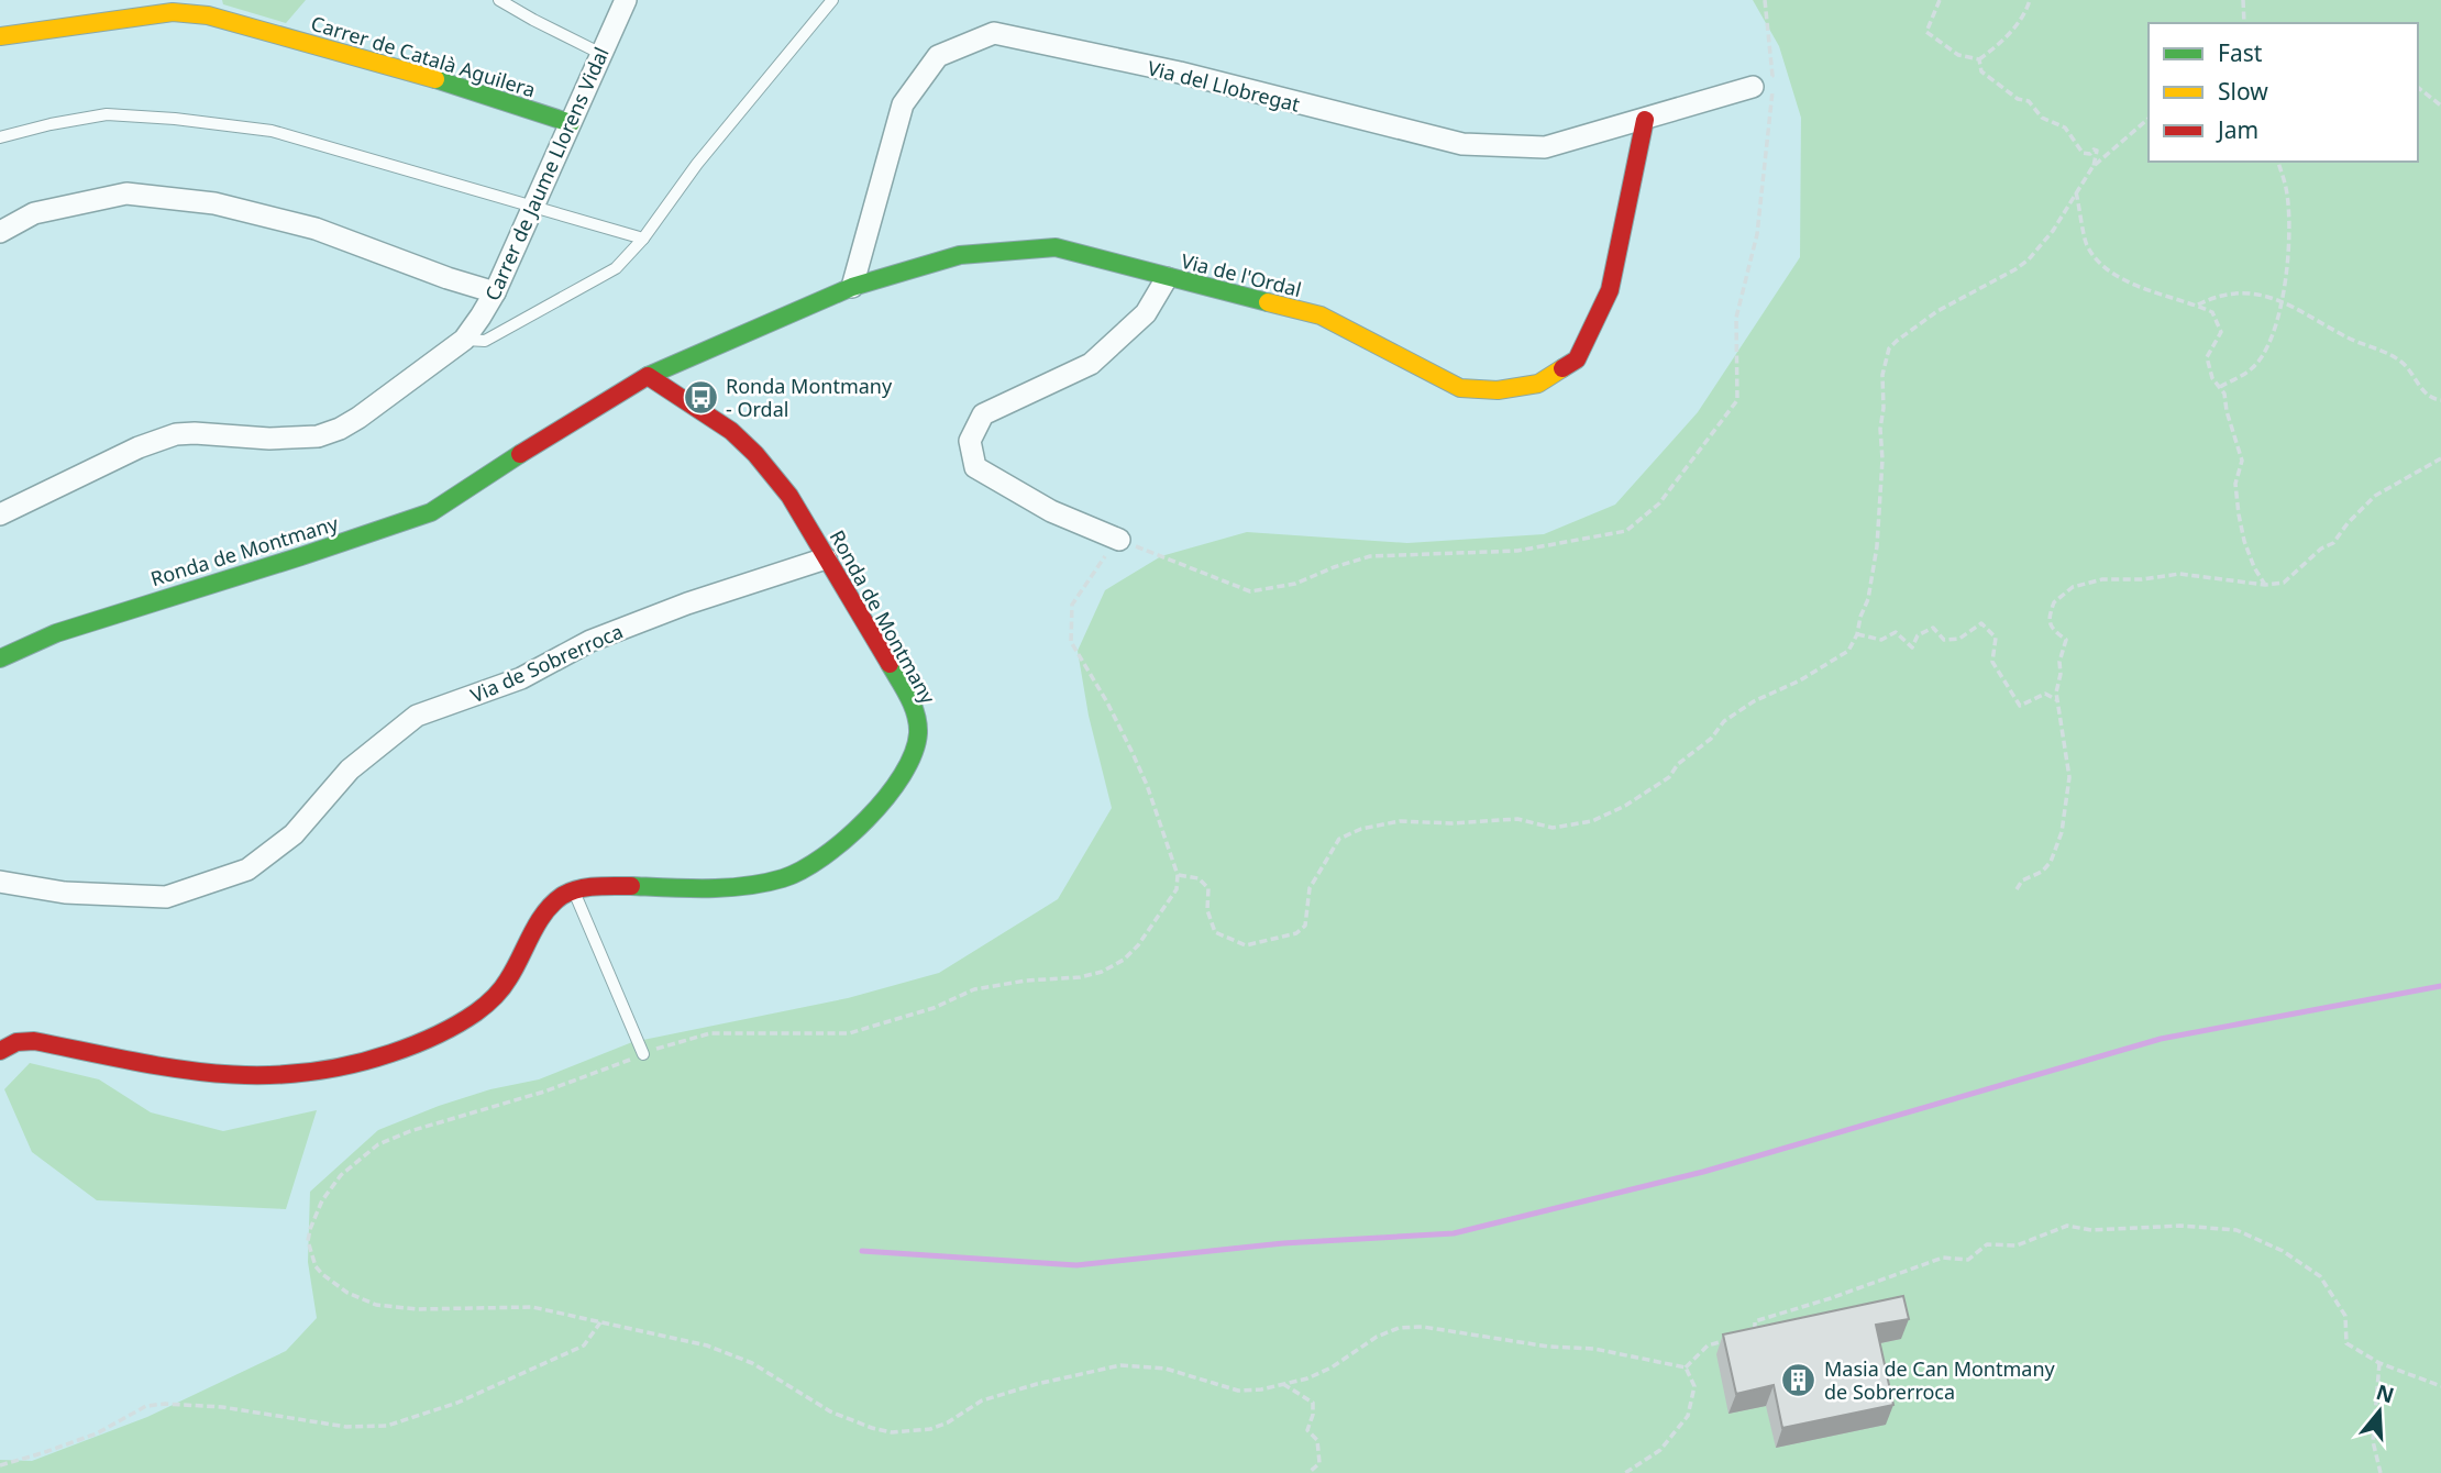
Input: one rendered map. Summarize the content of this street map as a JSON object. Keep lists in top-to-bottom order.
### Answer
{
  "streets": {
    "street": [
      "Carrer de Català Aguilera",
      "Via del Llobregat",
      "Carrer de Jaume Llorens Vidal",
      "Via de l'Ordal",
      "Ronda de Montmany",
      "Via de Sobrerroca"
    ]
  },
  "crossings": [
    ["Carrer de Català Aguilera", "Carrer de Jaume Llorens Vidal"],
    ["Via del Llobregat", "Via de l'Ordal"],
    ["Via de l'Ordal", "Ronda de Montmany"],
    ["Ronda de Montmany", "Via de Sobrerroca"]
  ],
  "places": {
    "bus stop": ["Ronda Montmany - Ordal"],
    "building": ["Masia de Can Montmany de Sobrerroca"]
  },
  "legend": ["Fast", "Slow", "Jam"],
  "north": "top"
}
